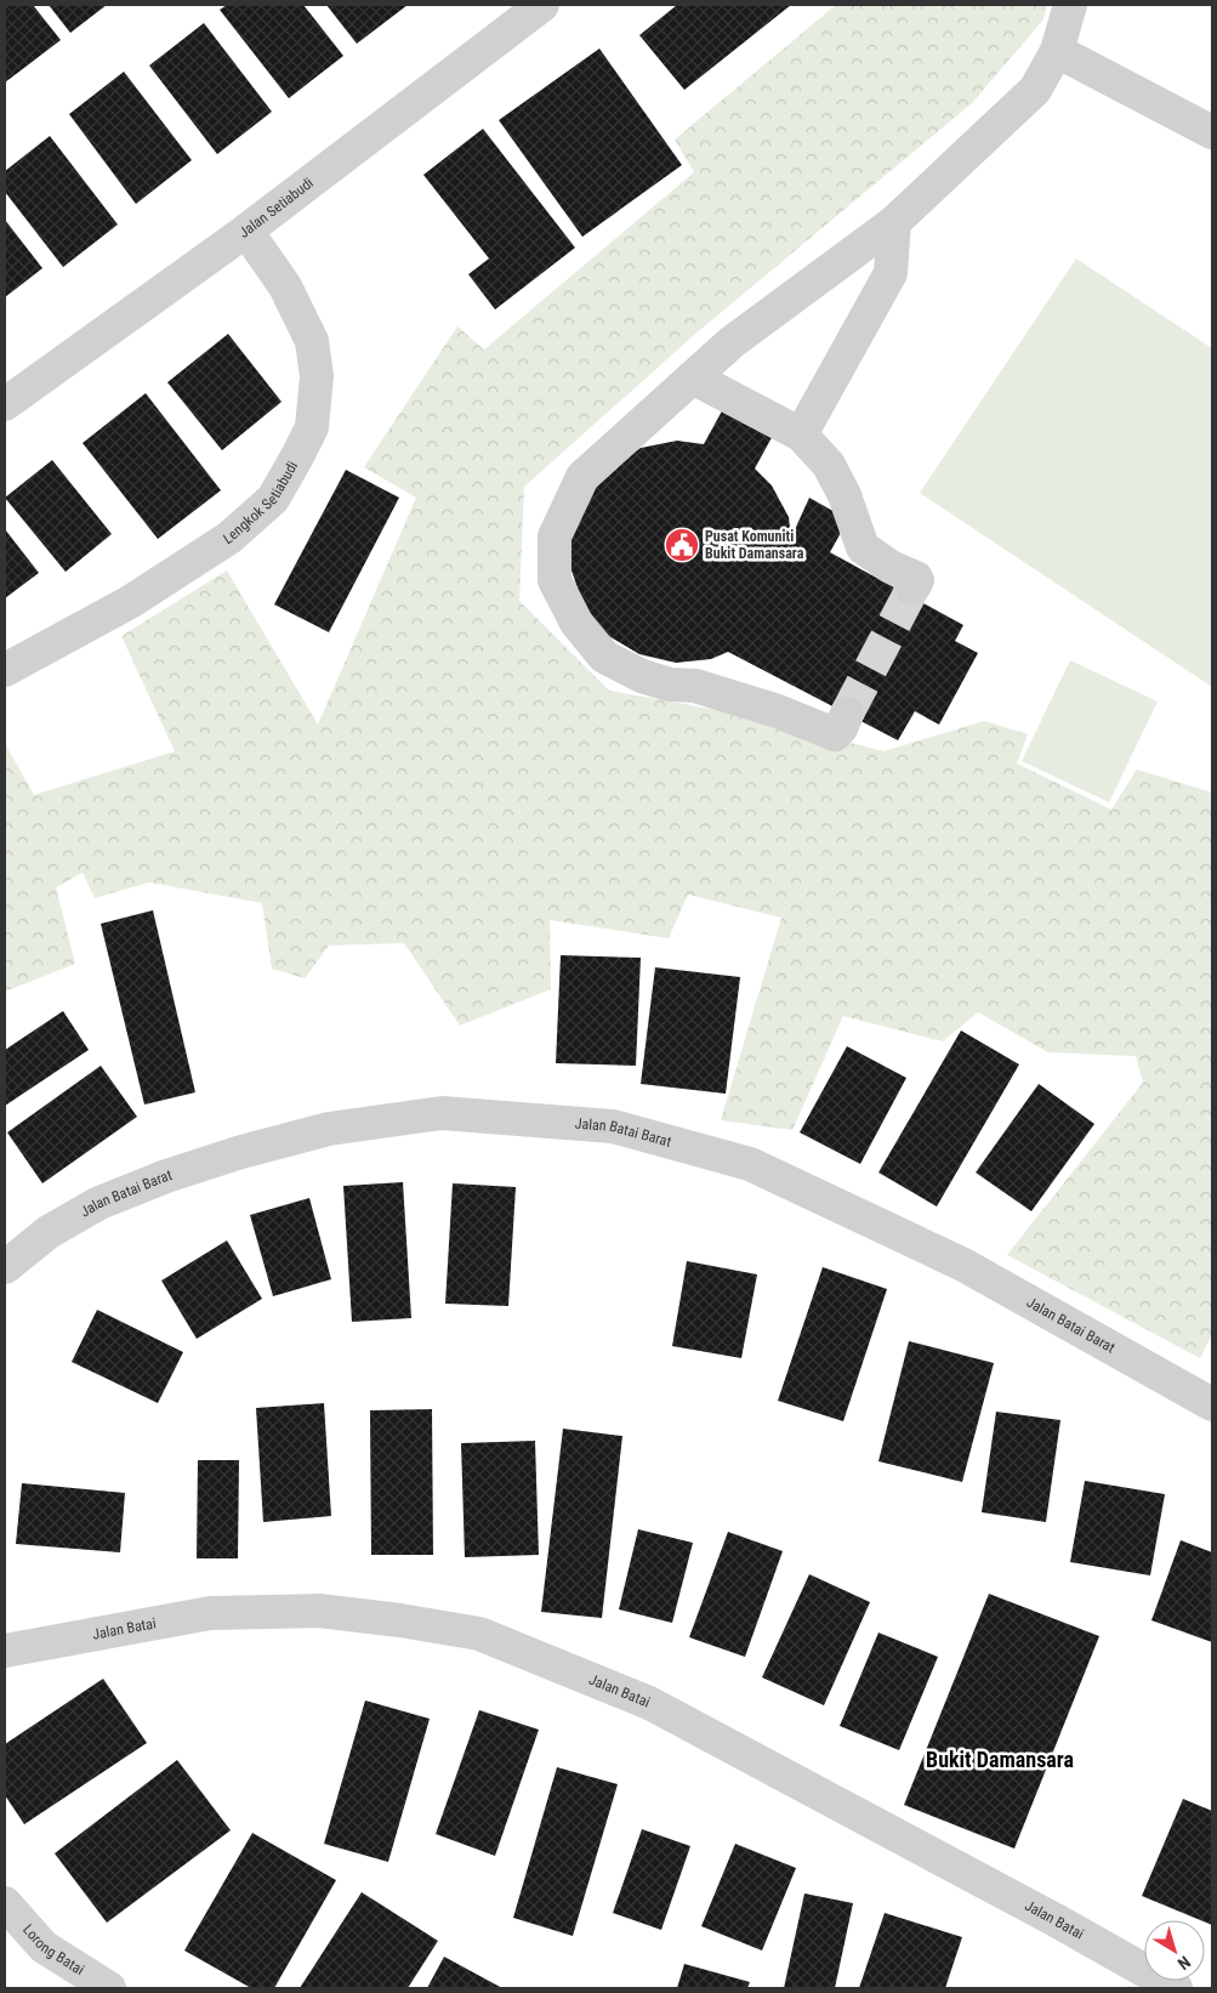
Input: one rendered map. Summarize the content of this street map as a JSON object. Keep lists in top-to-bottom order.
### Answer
{
  "streets": {
    "street": [
      "Jalan Setiabudi",
      "Lengkok Setiabudi",
      "Jalan Batai Barat",
      "Jalan Batai",
      "Lorong Batai"
    ]
  },
  "crossings": [
    ["Jalan Setiabudi", "Lengkok Setiabudi"]
  ],
  "districts": ["Bukit Damansara"],
  "places": {
    "public building": ["Pusat Komuniti Bukit Damansara"]
  },
  "north": "bottom right"
}
